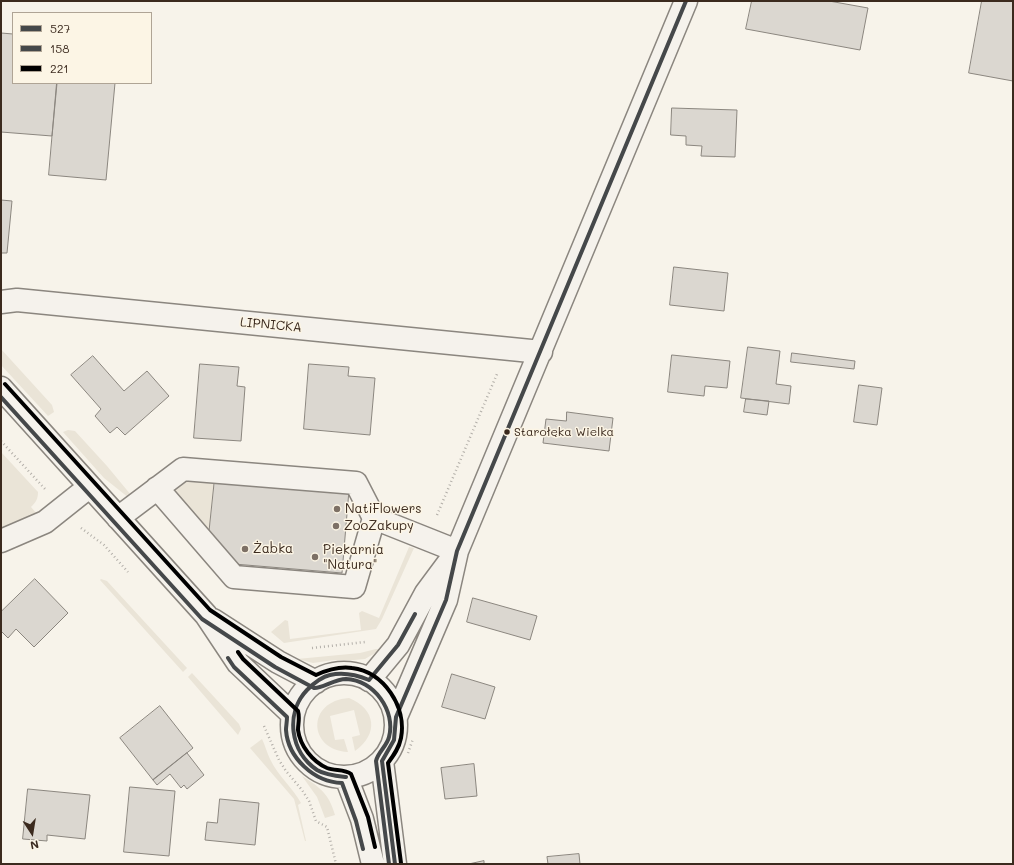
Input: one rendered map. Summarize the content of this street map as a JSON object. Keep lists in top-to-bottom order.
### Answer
{
  "streets": {
    "street": ["LIPNICKA"]
  },
  "places": [
    "Starołęka Wielka",
    "NatiFlowers",
    "ZooZakupy",
    "Żabka",
    "Piekarnia \"Natura\""
  ],
  "lines": ["transit line 527", "transit line 221", "transit line 158"],
  "legend": ["527", "158", "221"],
  "north": "bottom"
}
